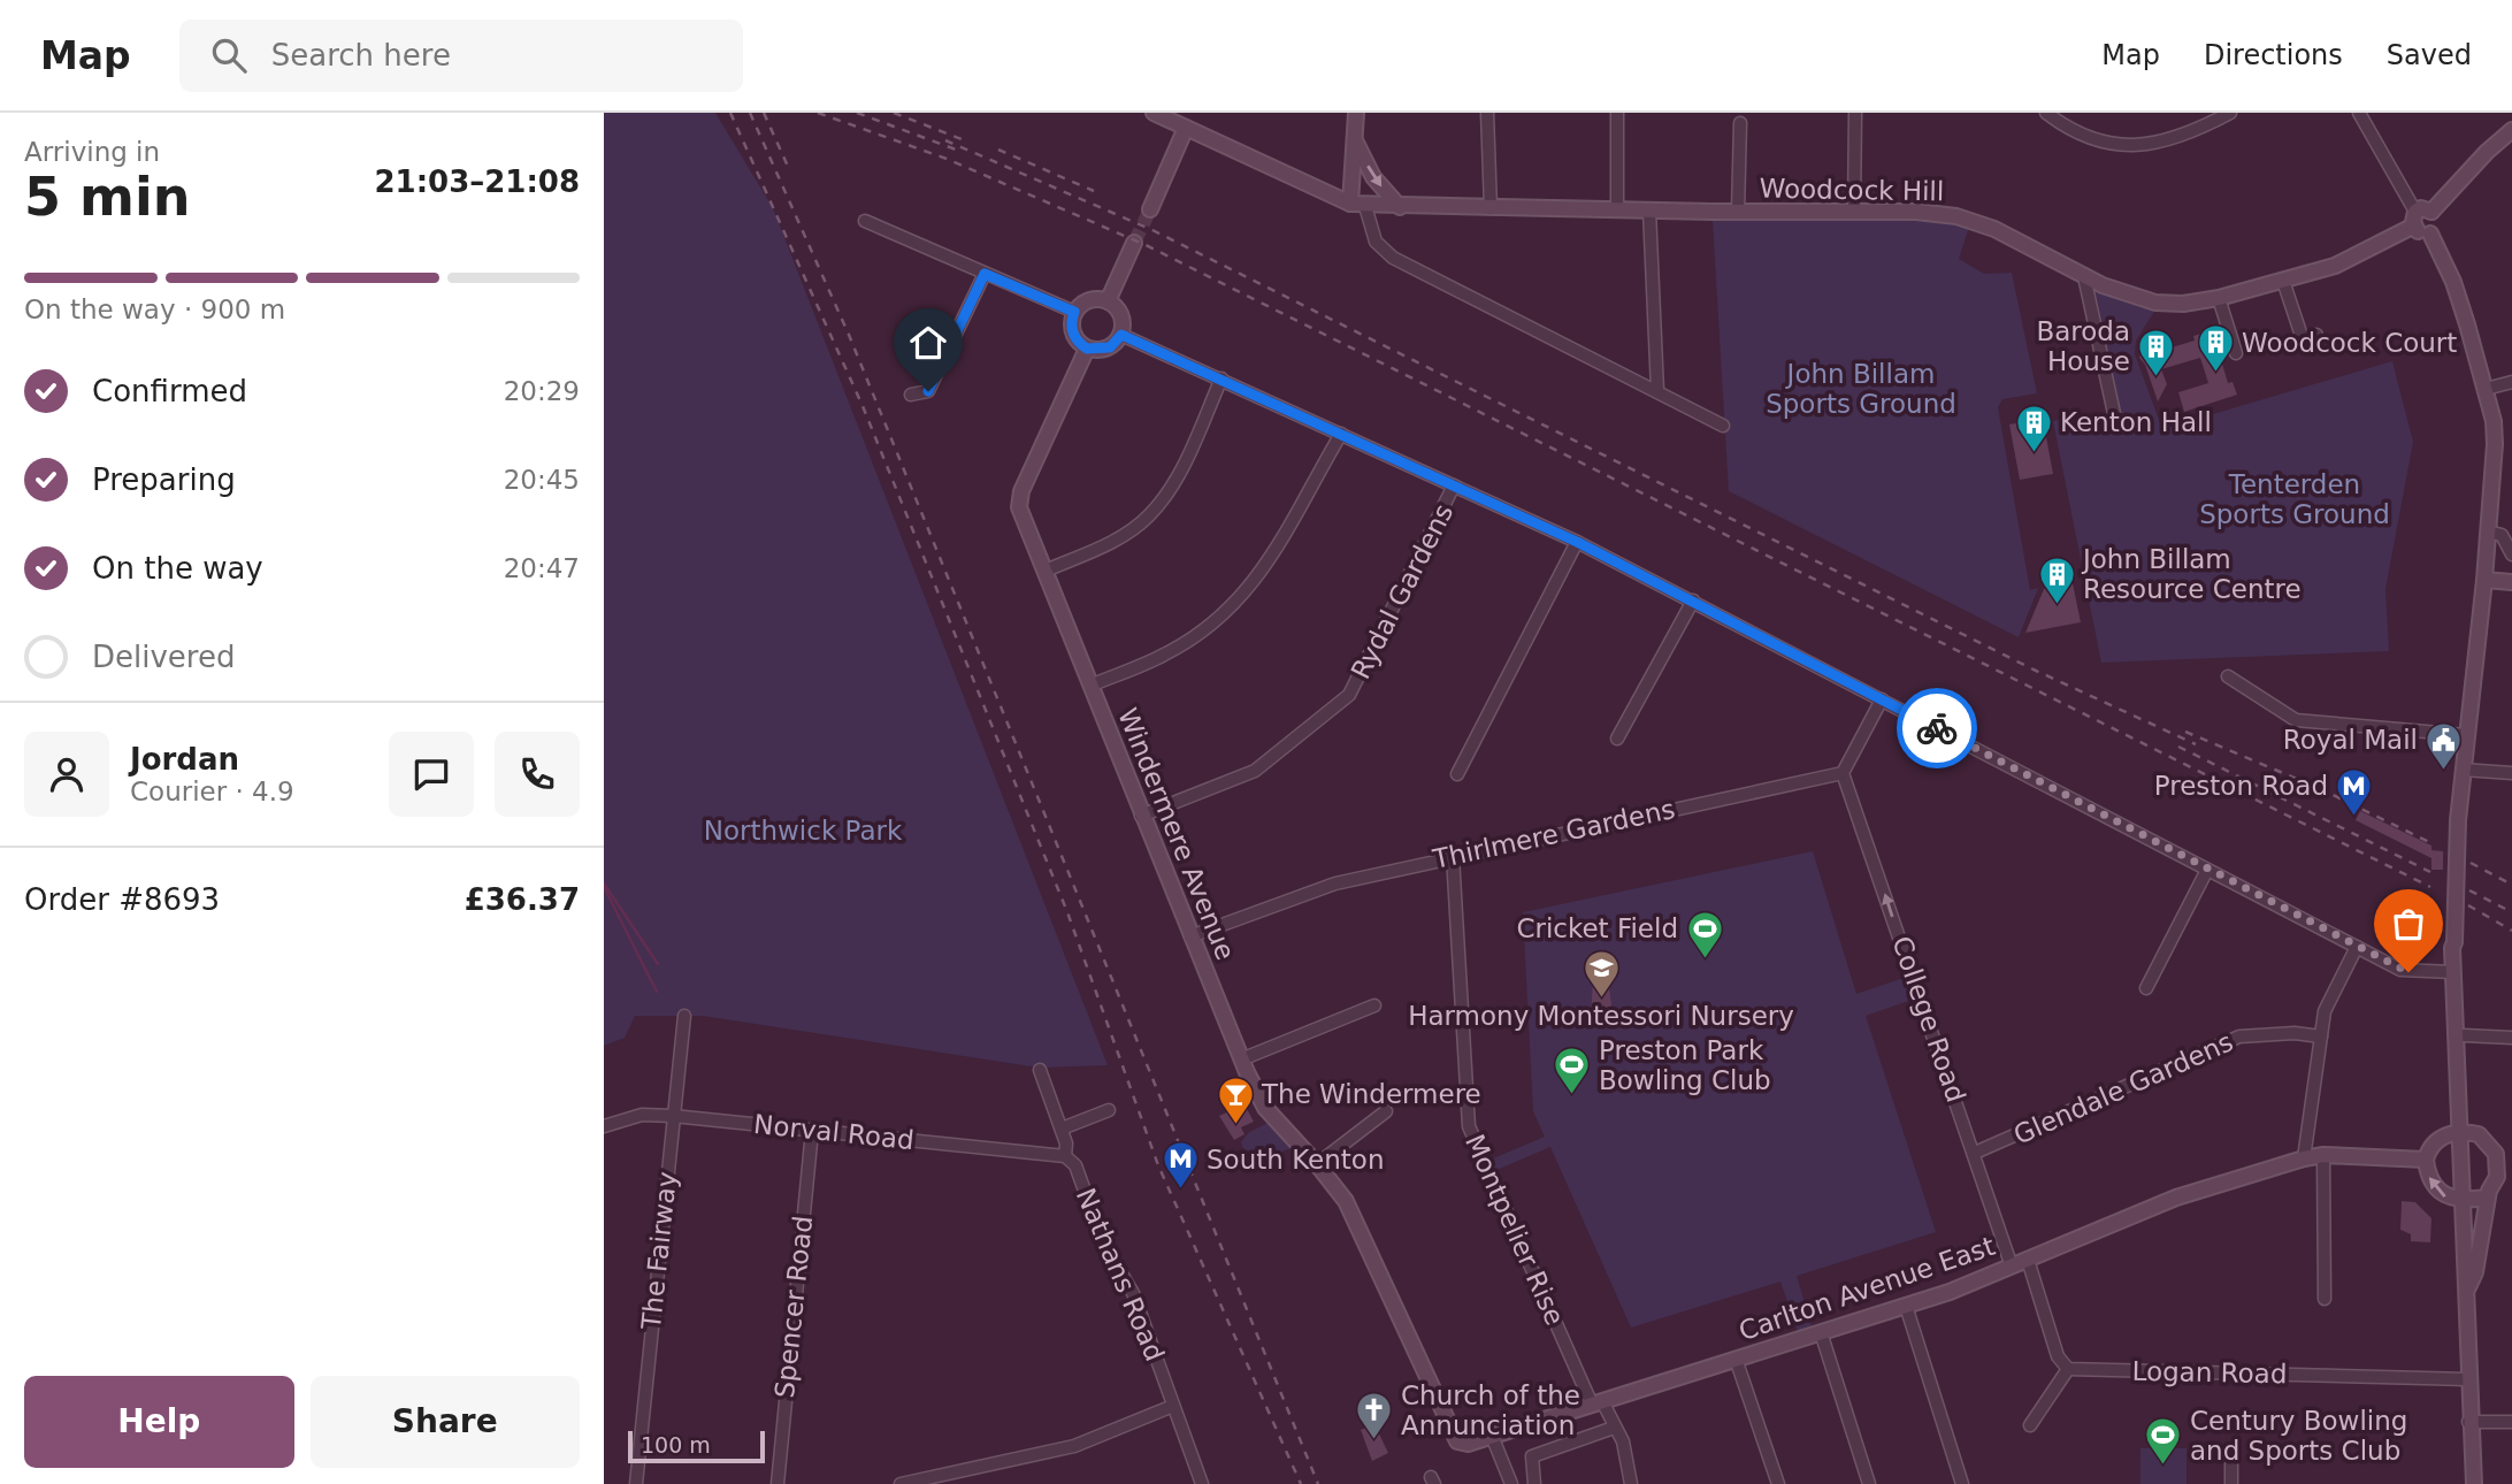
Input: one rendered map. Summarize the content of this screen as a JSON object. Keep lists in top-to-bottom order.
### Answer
{
  "streets": {
    "street": [
      "Woodcock Hill",
      "Rydal Gardens",
      "Windermere Avenue",
      "Thirlmere Gardens",
      "College Road",
      "Glendale Gardens",
      "Norval Road",
      "Montpelier Rise",
      "The Fairway",
      "Nathans Road",
      "Carlton Avenue East",
      "Spencer Road",
      "Logan Road"
    ]
  },
  "crossings": [
    ["Rydal Gardens", "Windermere Avenue"],
    ["Windermere Avenue", "Thirlmere Gardens"],
    ["Windermere Avenue", "Carlton Avenue East"],
    ["Thirlmere Gardens", "College Road"],
    ["Thirlmere Gardens", "Montpelier Rise"],
    ["College Road", "Glendale Gardens"],
    ["College Road", "Carlton Avenue East"],
    ["Norval Road", "The Fairway"],
    ["Norval Road", "Nathans Road"],
    ["Norval Road", "Spencer Road"],
    ["Montpelier Rise", "Carlton Avenue East"]
  ],
  "one_way": ["College Road"],
  "parks": ["John Billam Sports Ground", "Tenterden Sports Ground", "Northwick Park"],
  "places": {
    "building": [
      "Woodcock Court",
      "Baroda House",
      "Kenton Hall",
      "John Billam Resource Centre"
    ],
    "public building": ["Royal Mail"],
    "metro station": ["Preston Road", "South Kenton"],
    "sports": ["Cricket Field", "Preston Park Bowling Club", "Century Bowling and Sports Club"],
    "school or university": ["Harmony Montessori Nursery"],
    "bar": ["The Windermere"],
    "church": ["Church of the Annunciation"]
  },
  "scale_bar": "100 m",
  "page": {
    "header": "Map",
    "search": "Search here",
    "nav": ["Map", "Directions", "Saved"],
    "heading": ["5 min", "Arriving in", "21:03–21:08"],
    "panel": [
      "Jordan",
      "Courier · 4.9",
      "Order #8693",
      "£36.37"
    ],
    "bar": "On the way · 900 m",
    "list": [
      ["Confirmed", "20:29"],
      ["Preparing", "20:45"],
      ["On the way", "20:47"],
      "Delivered"
    ],
    "buttons": ["Help", "Share"],
    "scale": "100 m"
  }
}
